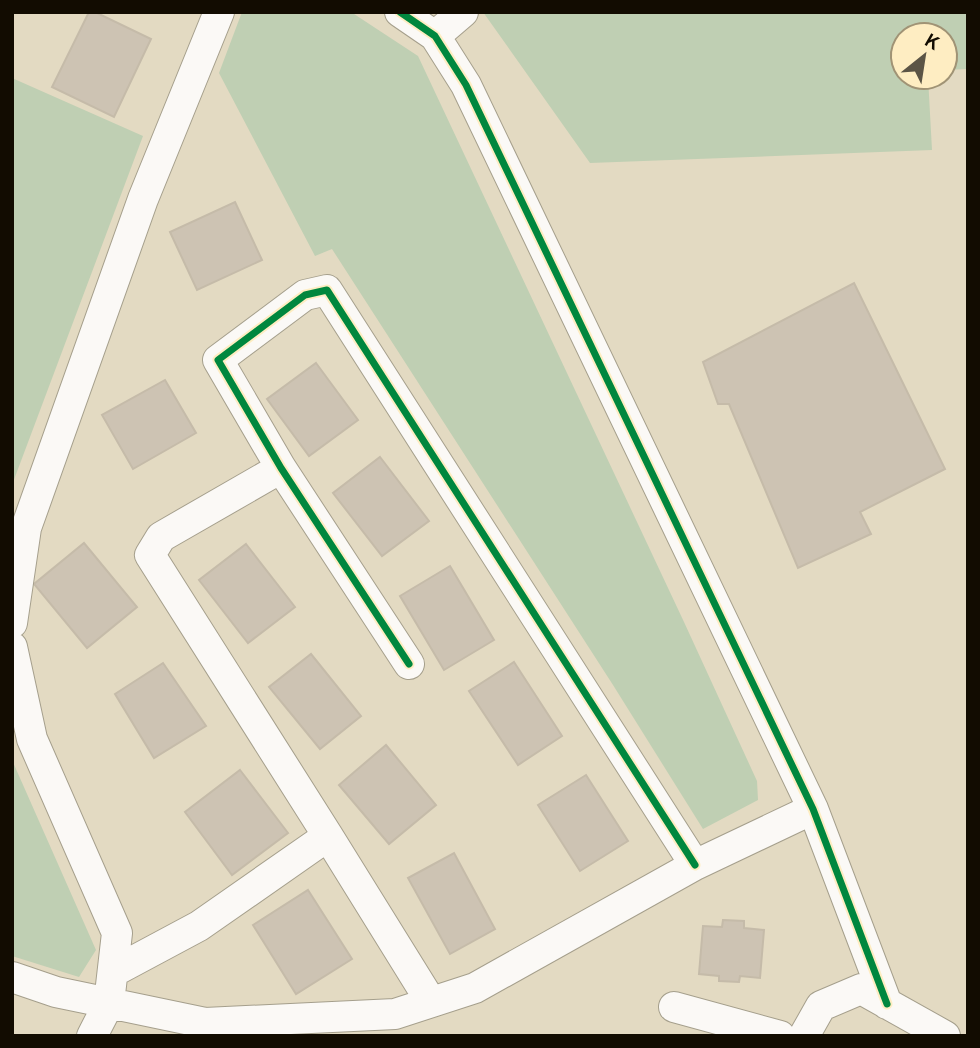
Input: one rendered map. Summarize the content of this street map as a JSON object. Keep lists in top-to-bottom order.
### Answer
{
  "north": "top right"
}
